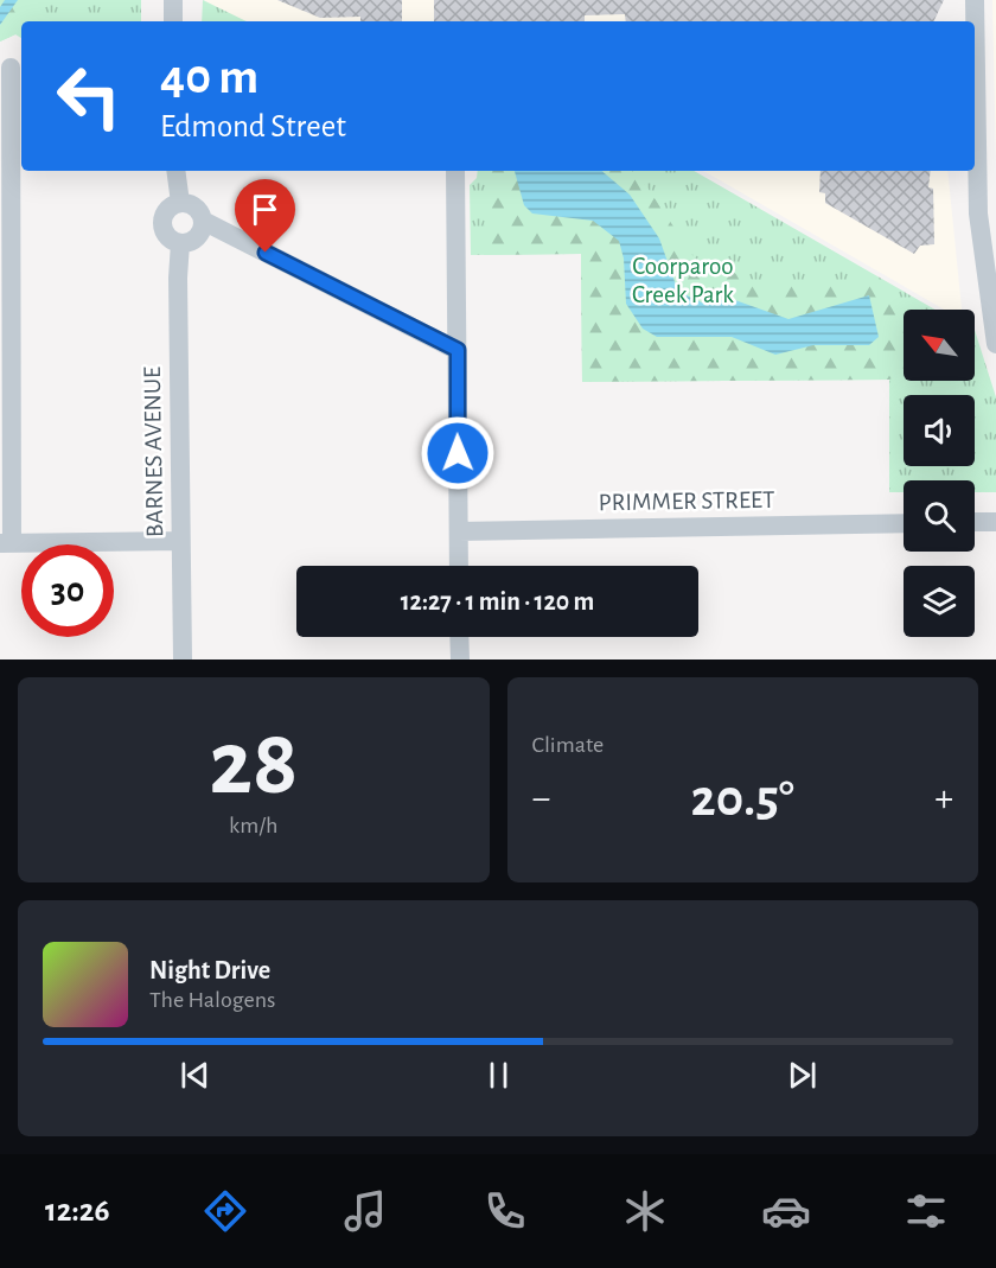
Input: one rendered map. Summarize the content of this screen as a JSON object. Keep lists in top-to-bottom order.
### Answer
{
  "streets": {
    "street": ["BARNES AVENUE", "PRIMMER STREET"]
  },
  "parks": ["Coorparoo Creek Park"],
  "north": "top left",
  "page": {
    "turn": ["40 m", "Edmond Street"],
    "limit": "30",
    "trip": "12:27 · 1 min · 120 m",
    "tile": [
      ["28", "km/h"],
      "Climate"
    ],
    "heat": ["−", "20.5°", "+"],
    "song": ["Night Drive", "The Halogens"],
    "tabs": "12:26"
  }
}
